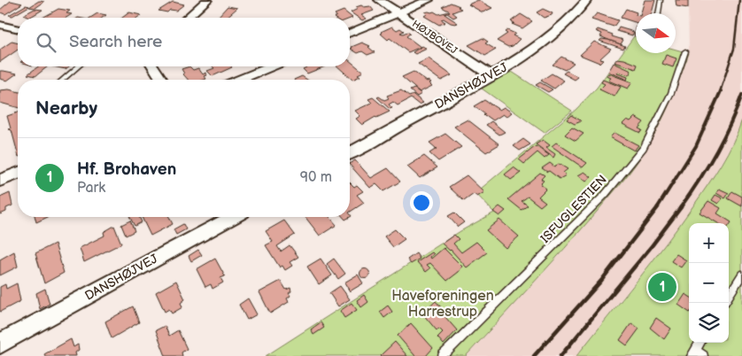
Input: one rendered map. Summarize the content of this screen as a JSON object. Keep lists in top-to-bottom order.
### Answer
{
  "streets": {
    "street": ["HØJBOVEJ", "DANSHØJVEJ"],
    "lane": ["ISFUGLESTIEN"]
  },
  "crossings": [
    ["HØJBOVEJ", "DANSHØJVEJ"]
  ],
  "parks": ["Haveforeningen Harrestrup"],
  "north": "right",
  "page": {
    "search": "Search here",
    "heading": "Nearby",
    "list": [
      {
        "mark": "1",
        "name": "Hf. Brohaven",
        "note": "Park",
        "value": "90 m"
      }
    ],
    "map_buttons": ["+", "−"],
    "pins": "1"
  }
}
